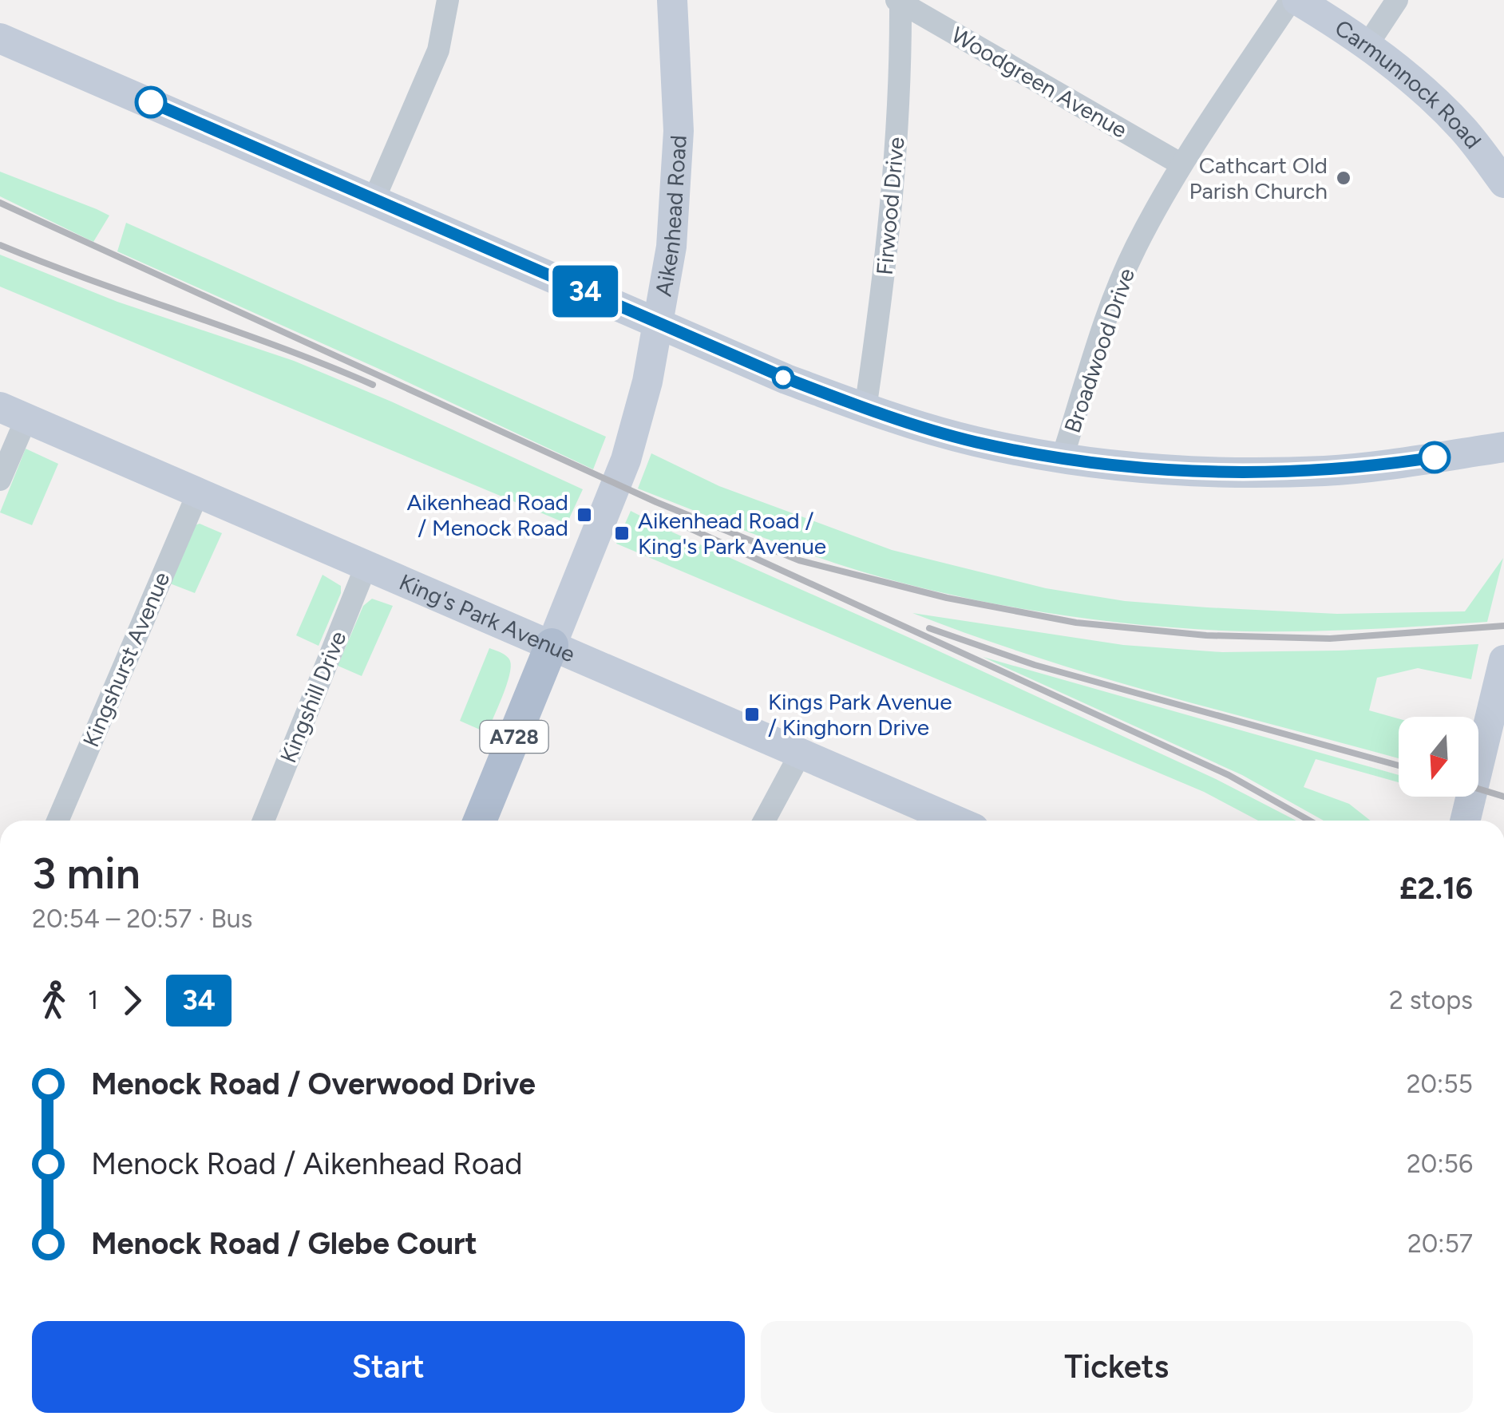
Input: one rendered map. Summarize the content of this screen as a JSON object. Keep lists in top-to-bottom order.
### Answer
{
  "streets": {
    "main road": [
      "Carmunnock Road",
      "Aikenhead Road",
      "King's Park Avenue",
      "A728"
    ],
    "street": [
      "Woodgreen Avenue",
      "Firwood Drive",
      "Broadwood Drive",
      "Kingshurst Avenue",
      "Kingshill Drive"
    ]
  },
  "crossings": [
    ["Woodgreen Avenue", "Firwood Drive"],
    ["Woodgreen Avenue", "Broadwood Drive"],
    ["Aikenhead Road", "King's Park Avenue"],
    ["King's Park Avenue", "Kingshurst Avenue"],
    ["King's Park Avenue", "Kingshill Drive"]
  ],
  "places": {
    "other": ["Cathcart Old Parish Church"],
    "transit": ["Aikenhead Road / Menock Road", "Aikenhead Road / King's Park Avenue", "Kings Park Avenue / Kinghorn Drive"]
  },
  "lines": ["bus line 34"],
  "north": "bottom",
  "page": {
    "on_map": "34",
    "heading": ["3 min", "20:54 – 20:57 · Bus", "£2.16"],
    "legs": ["1", "34", "2 stops"],
    "list": [
      {
        "name": "Menock Road / Overwood Drive",
        "value": "20:55"
      },
      {
        "name": "Menock Road / Aikenhead Road",
        "value": "20:56"
      },
      {
        "name": "Menock Road / Glebe Court",
        "value": "20:57"
      }
    ],
    "buttons": ["Start", "Tickets"]
  }
}
